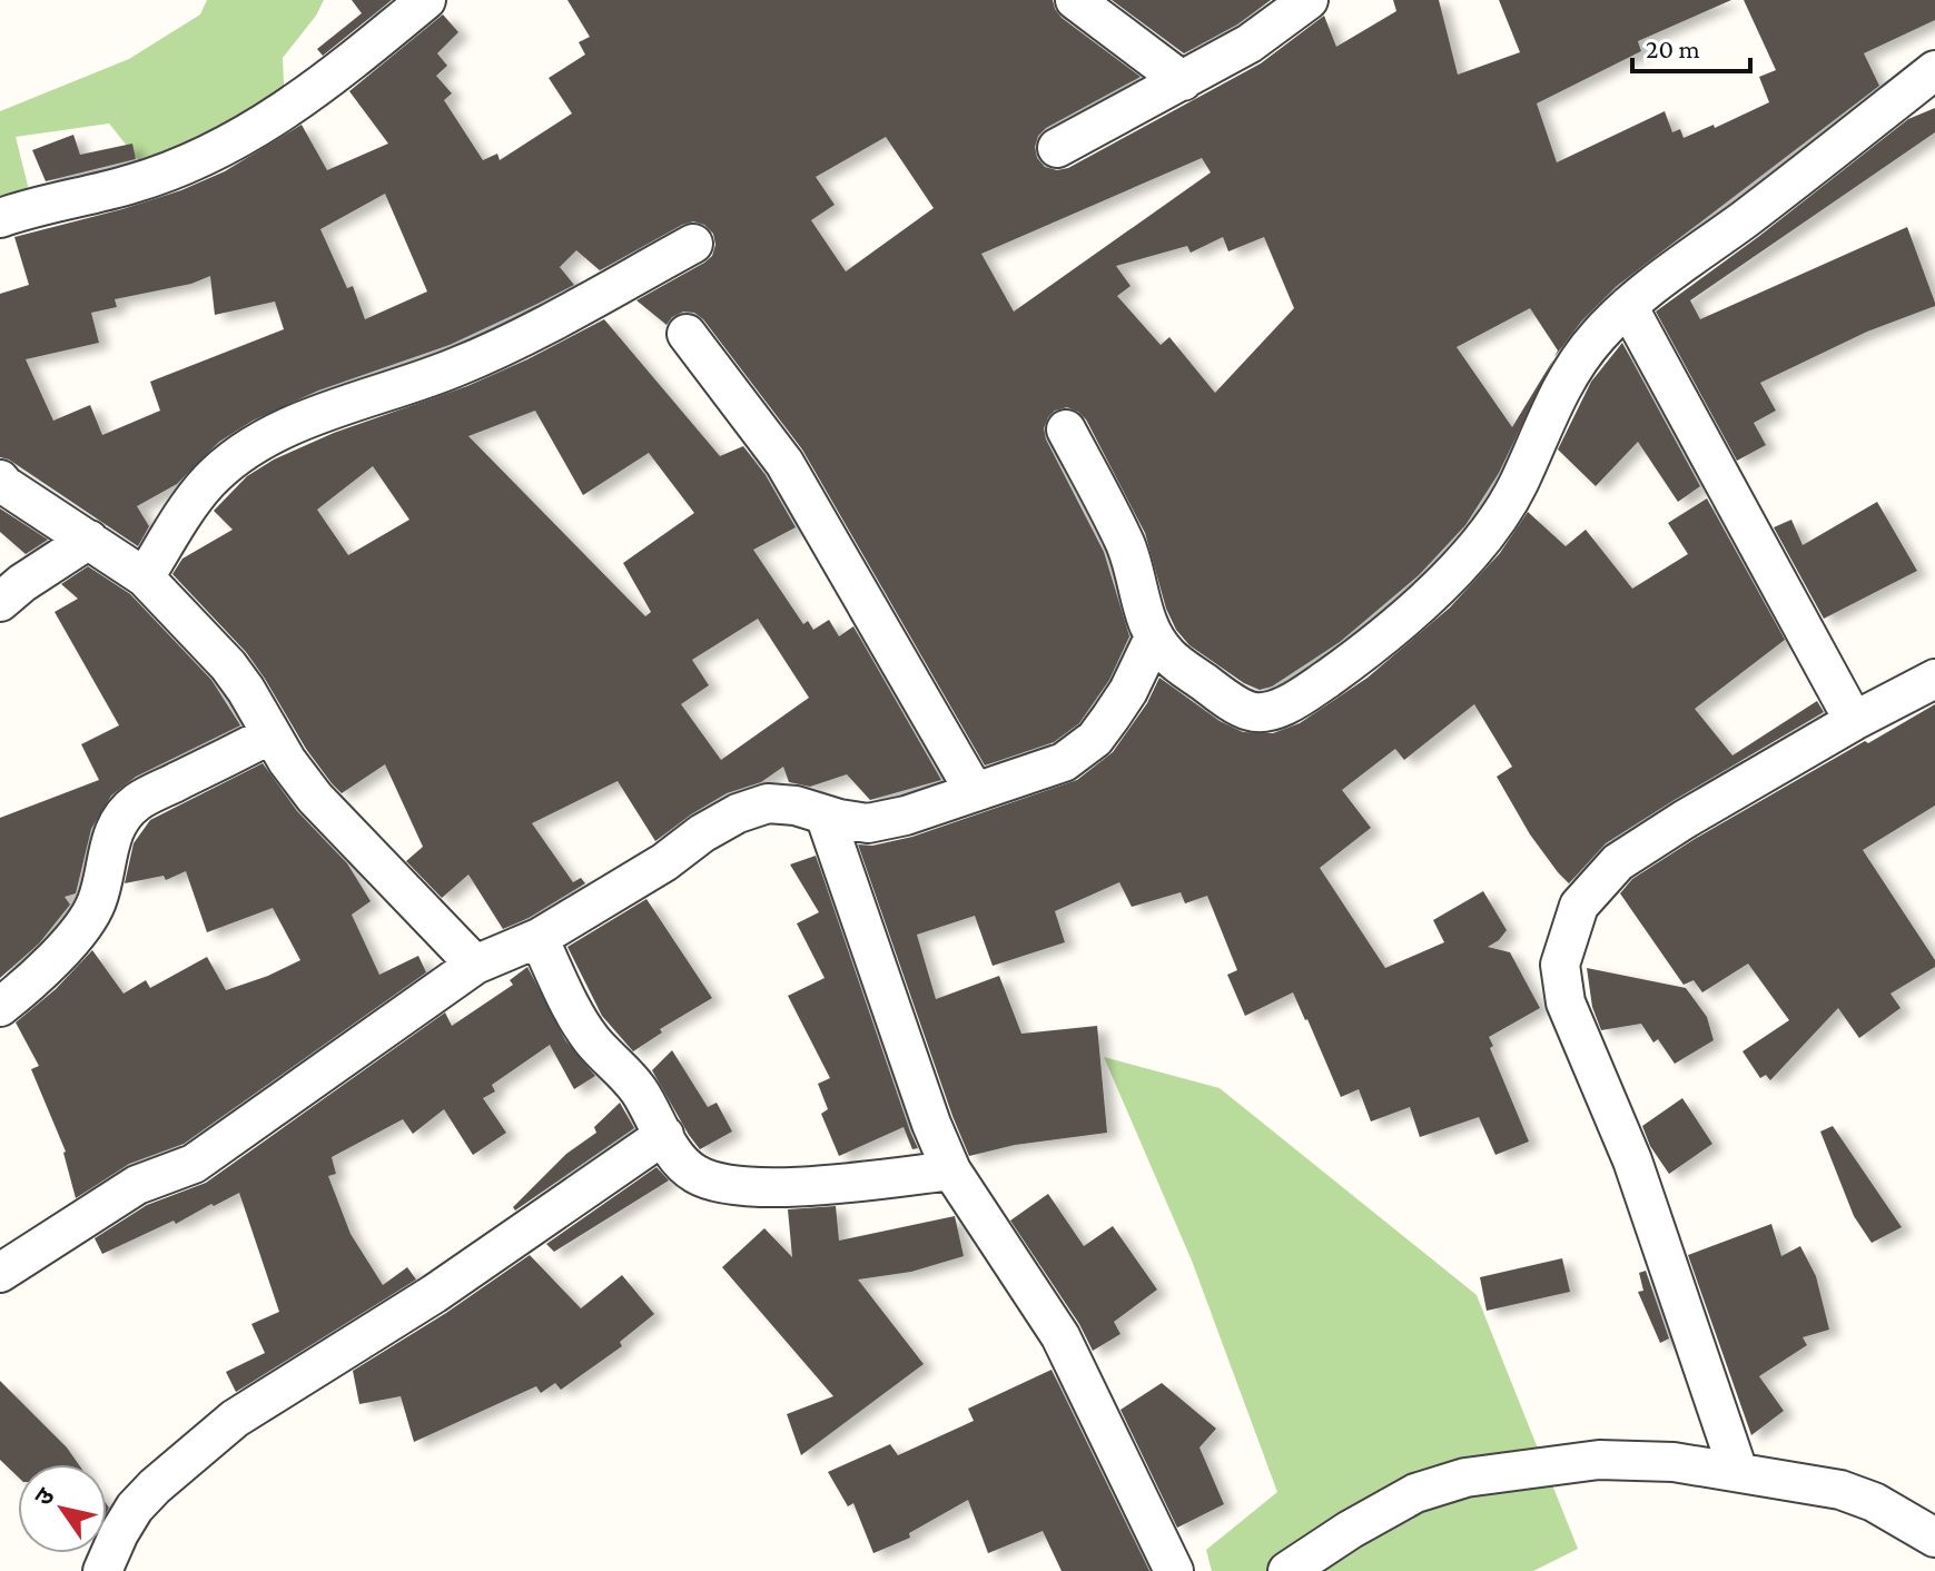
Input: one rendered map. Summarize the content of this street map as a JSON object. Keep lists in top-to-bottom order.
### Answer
{
  "scale_bar": "20 m",
  "north": "top left"
}
